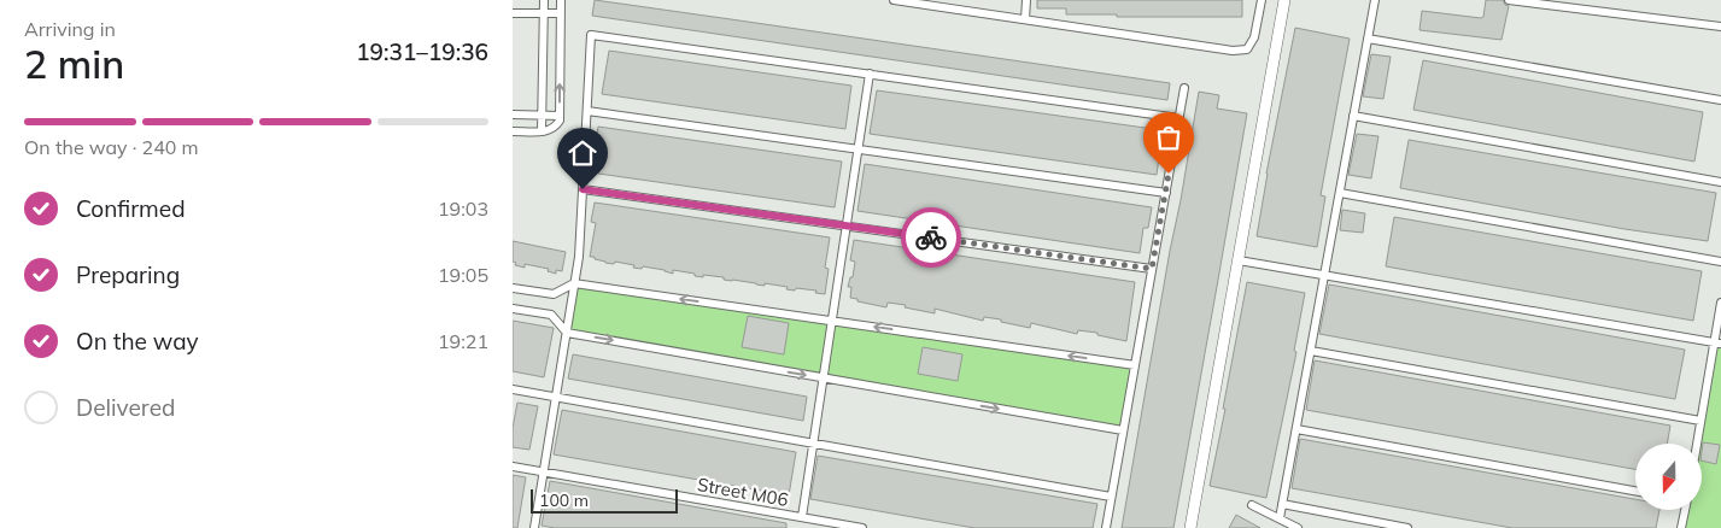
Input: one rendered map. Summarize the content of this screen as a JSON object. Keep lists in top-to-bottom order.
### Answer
{
  "streets": {
    "street": ["Street M06"]
  },
  "scale_bar": "100 m",
  "north": "bottom",
  "page": {
    "heading": ["2 min", "Arriving in", "19:31–19:36"],
    "bar": "On the way · 240 m",
    "list": [
      ["Confirmed", "19:03"],
      ["Preparing", "19:05"],
      ["On the way", "19:21"],
      "Delivered"
    ],
    "scale": "100 m"
  }
}
